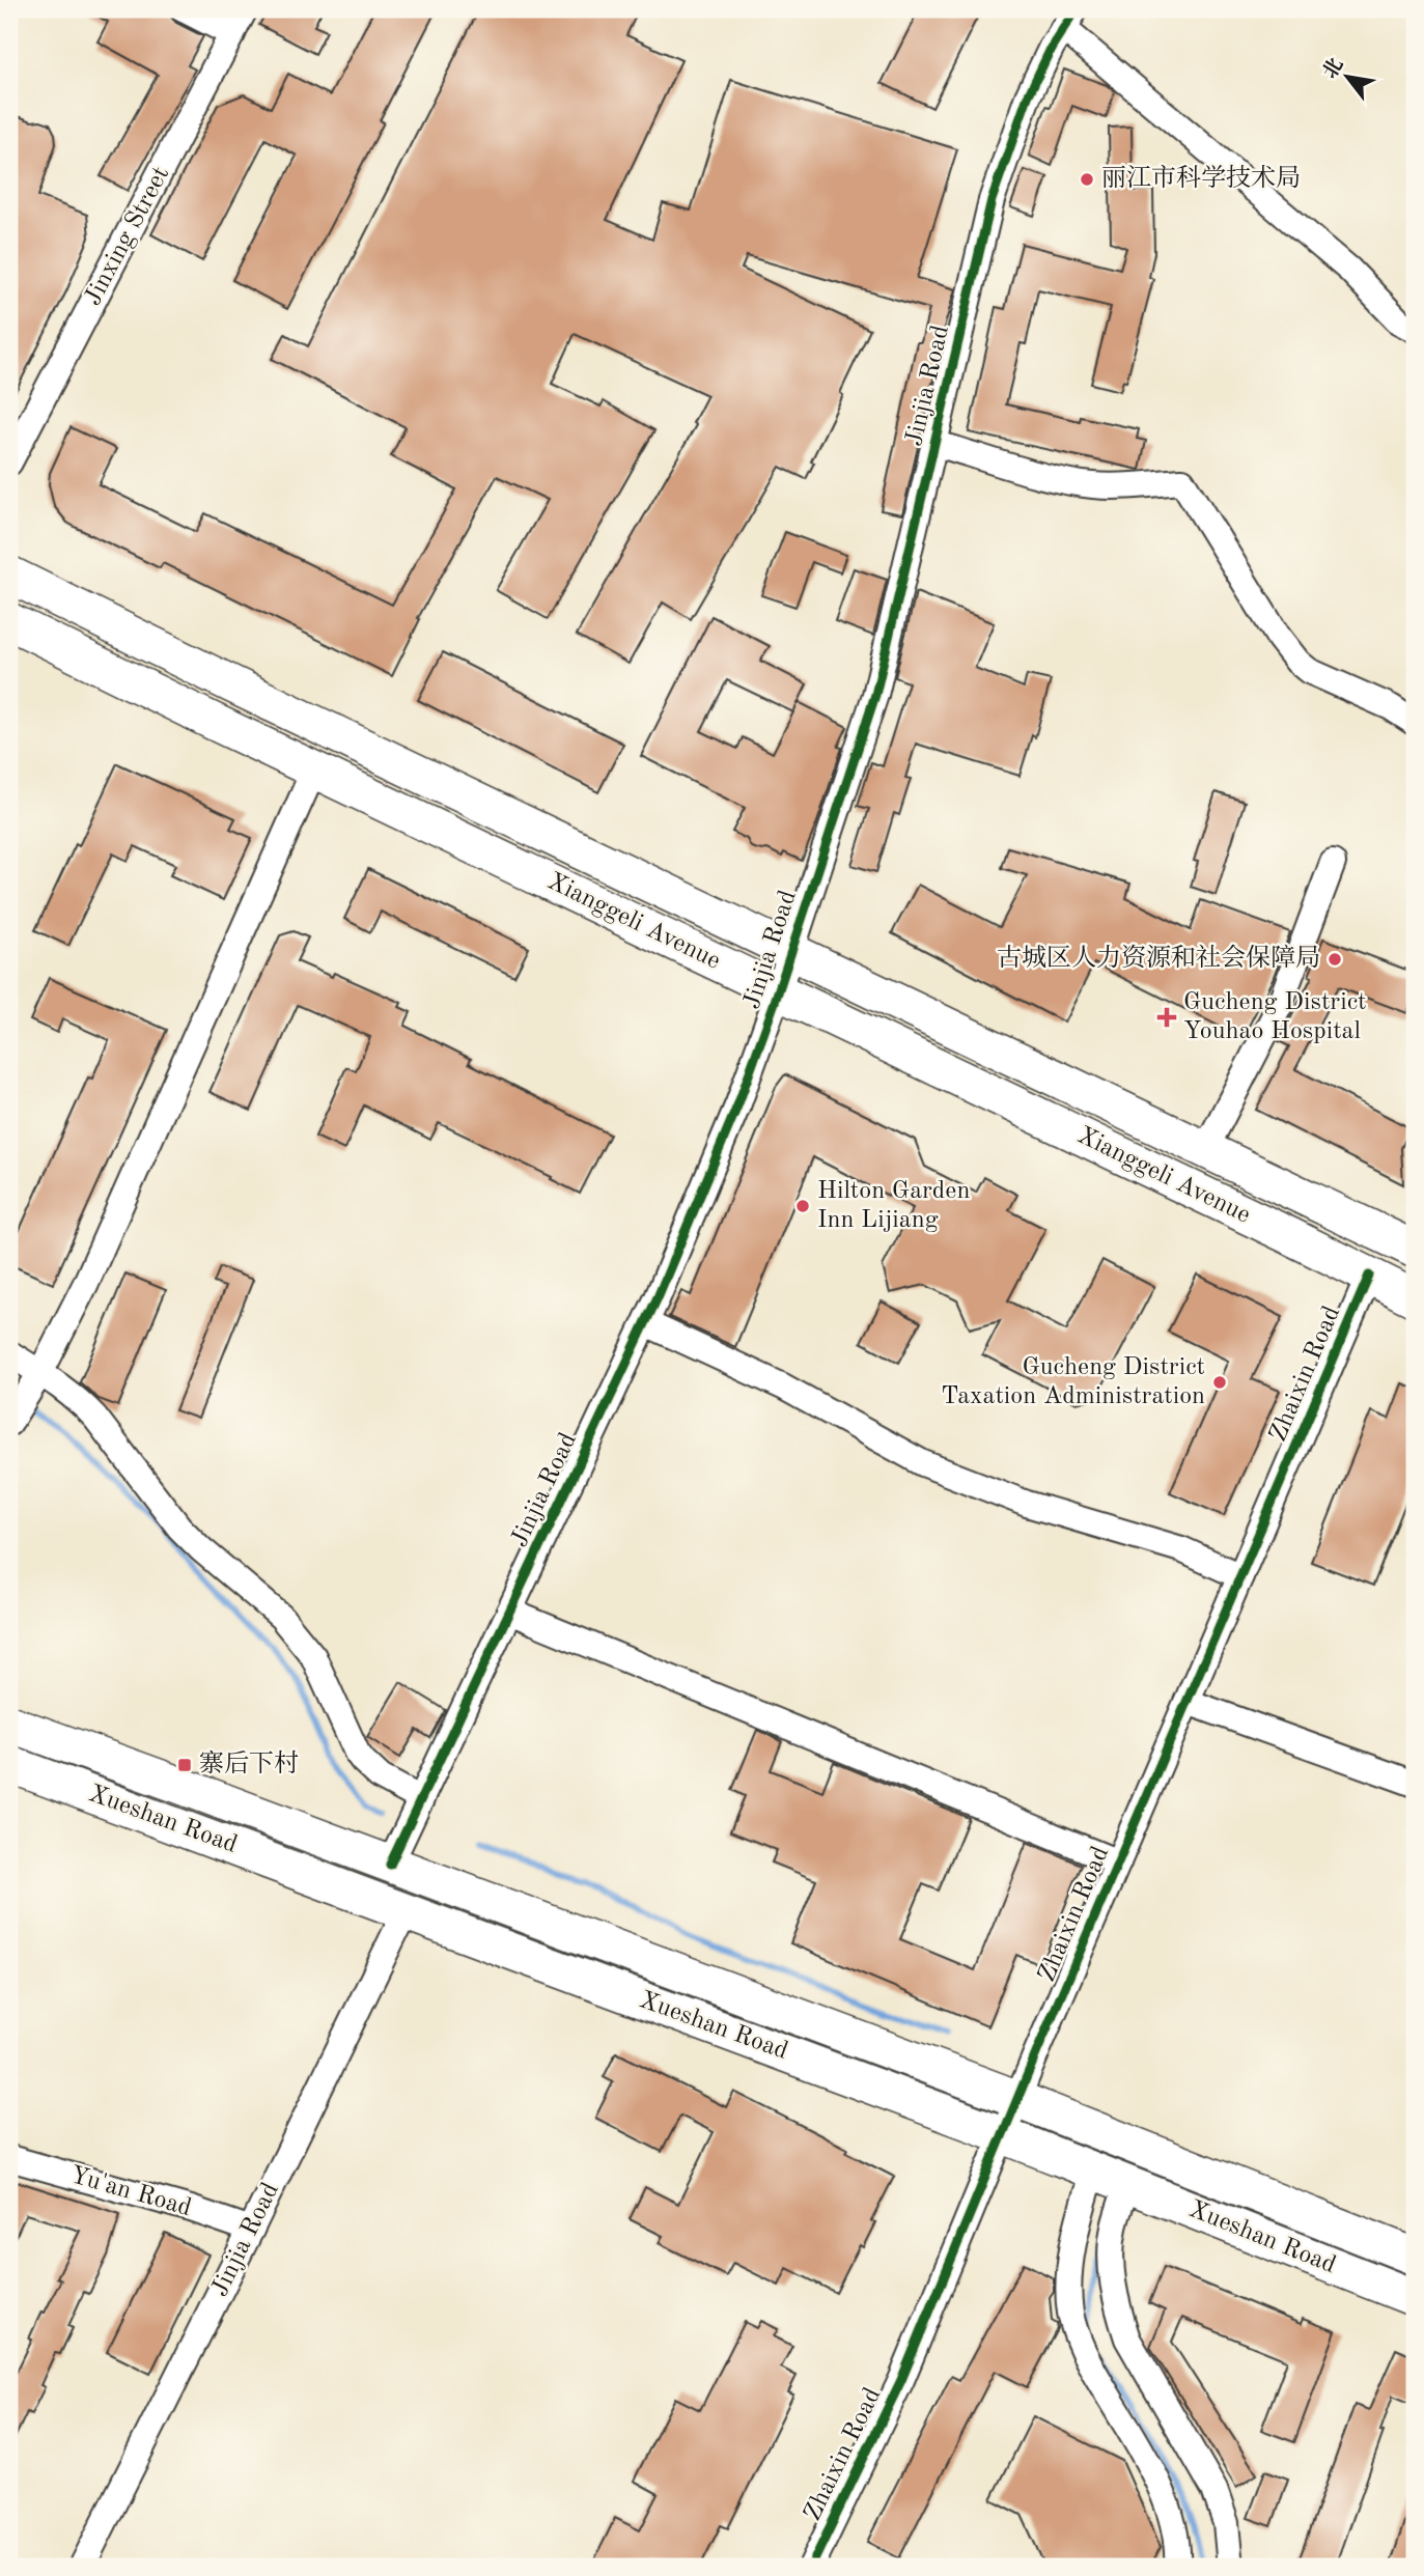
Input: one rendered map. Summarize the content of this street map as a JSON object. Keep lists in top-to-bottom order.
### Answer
{
  "streets": {
    "main road": ["Xianggeli Avenue", "Xueshan Road"],
    "street": [
      "Jinxing Street",
      "Jinjia Road",
      "Zhaixin Road",
      "Yu'an Road"
    ]
  },
  "crossings": [
    ["Jinjia Road", "Xianggeli Avenue"],
    ["Jinjia Road", "Xueshan Road"],
    ["Jinjia Road", "Yu'an Road"],
    ["Xianggeli Avenue", "Zhaixin Road"],
    ["Zhaixin Road", "Xueshan Road"]
  ],
  "places": {
    "other": [
      "丽江市科学技术局",
      "古城区人力资源和社会保障局",
      "Hilton Garden Inn Lijiang",
      "Gucheng District Taxation Administration"
    ],
    "health": ["Gucheng District Youhao Hospital"],
    "transit": ["寨后下村"]
  },
  "north": "top left"
}
